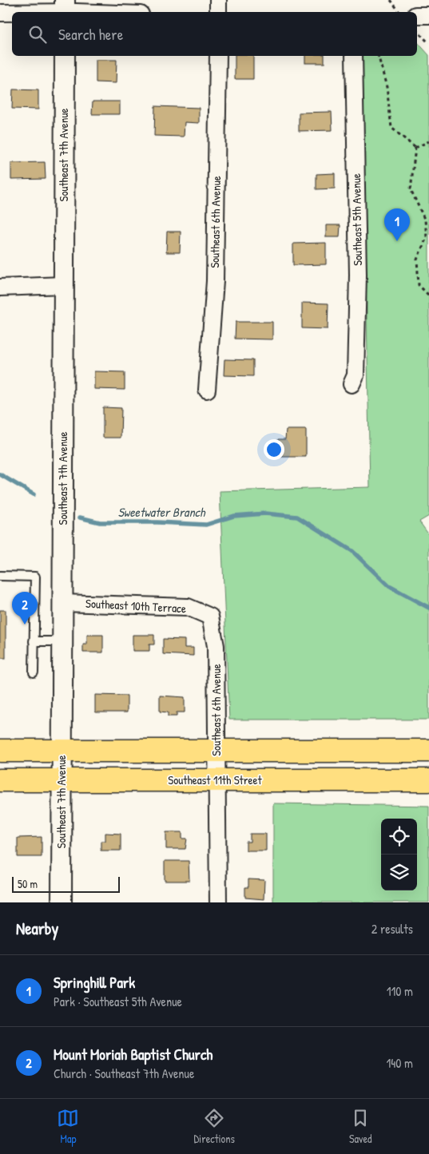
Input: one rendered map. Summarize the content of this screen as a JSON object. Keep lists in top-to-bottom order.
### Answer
{
  "streets": {
    "highway": ["Southeast 11th Street"],
    "street": [
      "Southeast 7th Avenue",
      "Southeast 5th Avenue",
      "Southeast 6th Avenue",
      "Southeast 10th Terrace"
    ]
  },
  "crossings": [
    ["Southeast 7th Avenue", "Southeast 10th Terrace"],
    ["Southeast 7th Avenue", "Southeast 11th Street"],
    ["Southeast 6th Avenue", "Southeast 10th Terrace"],
    ["Southeast 6th Avenue", "Southeast 11th Street"]
  ],
  "water": ["Sweetwater Branch"],
  "scale_bar": "50 m",
  "page": {
    "search": "Search here",
    "pins": ["1", "2"],
    "scale": "50 m",
    "heading": ["Nearby", "2 results"],
    "list": [
      {
        "mark": "1",
        "name": "Springhill Park",
        "note": "Park · Southeast 5th Avenue",
        "value": "110 m"
      },
      {
        "mark": "2",
        "name": "Mount Moriah Baptist Church",
        "note": "Church · Southeast 7th Avenue",
        "value": "140 m"
      }
    ],
    "nav": ["Map", "Directions", "Saved"]
  }
}
